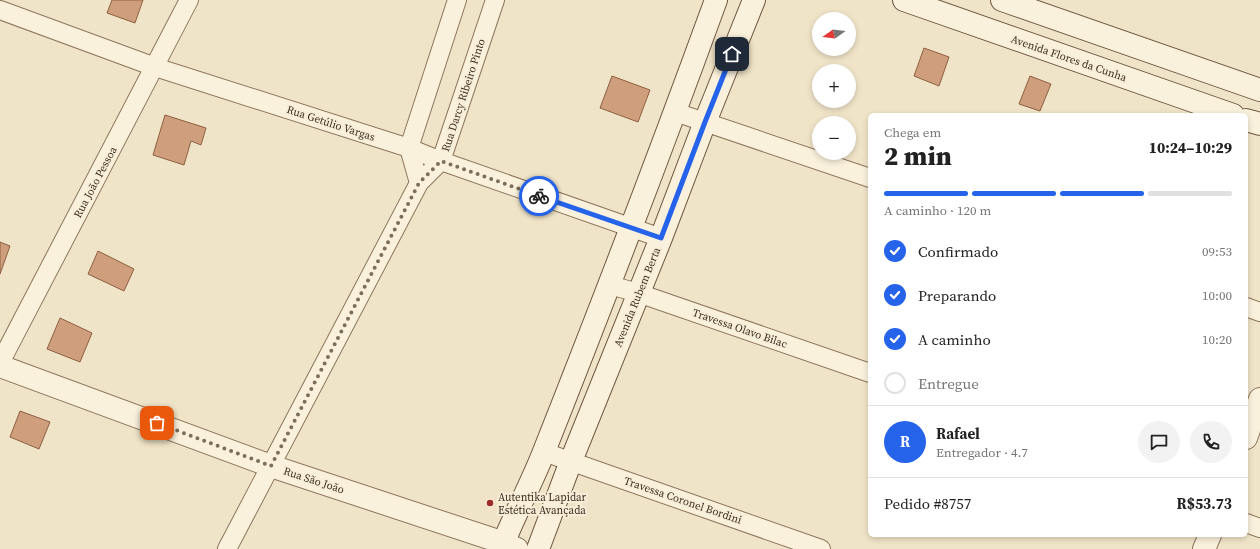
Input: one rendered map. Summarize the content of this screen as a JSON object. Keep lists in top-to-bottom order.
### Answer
{
  "streets": {
    "main road": ["Avenida Flores da Cunha", "Avenida Rubem Berta", "Rua São João"],
    "street": [
      "Rua Darcy Ribeiro Pinto",
      "Rua Getúlio Vargas",
      "Rua João Pessoa",
      "Travessa Olavo Bilac",
      "Travessa Coronel Bordini"
    ]
  },
  "crossings": [
    ["Rua Darcy Ribeiro Pinto", "Rua Getúlio Vargas"],
    ["Rua Darcy Ribeiro Pinto", "Rua São João"],
    ["Rua Getúlio Vargas", "Rua João Pessoa"],
    ["Rua Getúlio Vargas", "Avenida Rubem Berta"],
    ["Rua João Pessoa", "Rua São João"],
    ["Avenida Rubem Berta", "Travessa Olavo Bilac"],
    ["Avenida Rubem Berta", "Travessa Coronel Bordini"]
  ],
  "places": ["Autentika Lapidar Estética Avançada"],
  "north": "left",
  "page": {
    "map_buttons": ["+", "−"],
    "heading": ["2 min", "Chega em", "10:24–10:29"],
    "panel": [
      "Rafael",
      "Entregador · 4.7",
      "Pedido #8757",
      "R$53.73"
    ],
    "bar": "A caminho · 120 m",
    "list": [
      ["Confirmado", "09:53"],
      ["Preparando", "10:00"],
      ["A caminho", "10:20"],
      "Entregue"
    ],
    "round": "R"
  }
}
